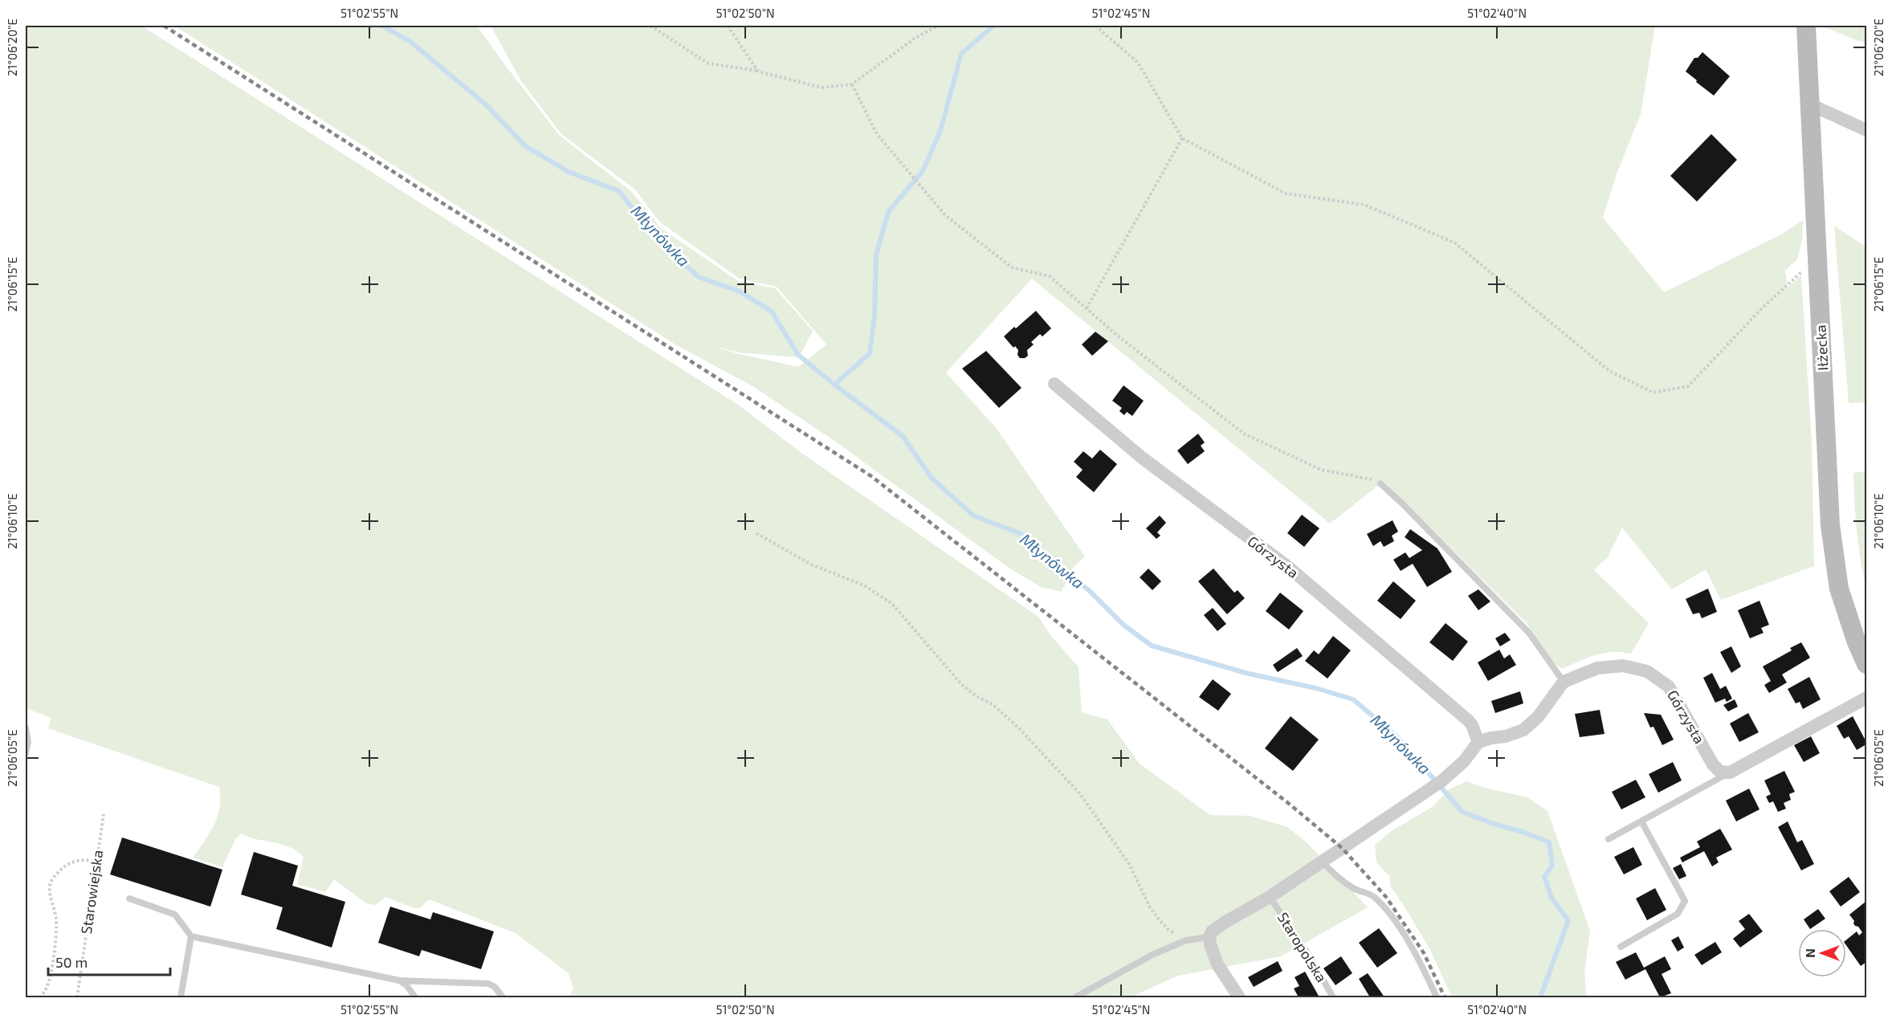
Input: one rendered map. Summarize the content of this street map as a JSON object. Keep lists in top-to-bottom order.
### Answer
{
  "streets": {
    "main road": ["Iłżecka"],
    "street": ["Górzysta", "Staropolska"],
    "path": ["Starowiejska"]
  },
  "water": ["Młynówka"],
  "scale_bar": "50 m",
  "north": "left",
  "coordinates": [
    "51°02'55\"N",
    "51°02'50\"N",
    "51°02'45\"N",
    "51°02'40\"N",
    "21°06'20\"E",
    "21°06'15\"E",
    "21°06'10\"E",
    "21°06'05\"E"
  ]
}
